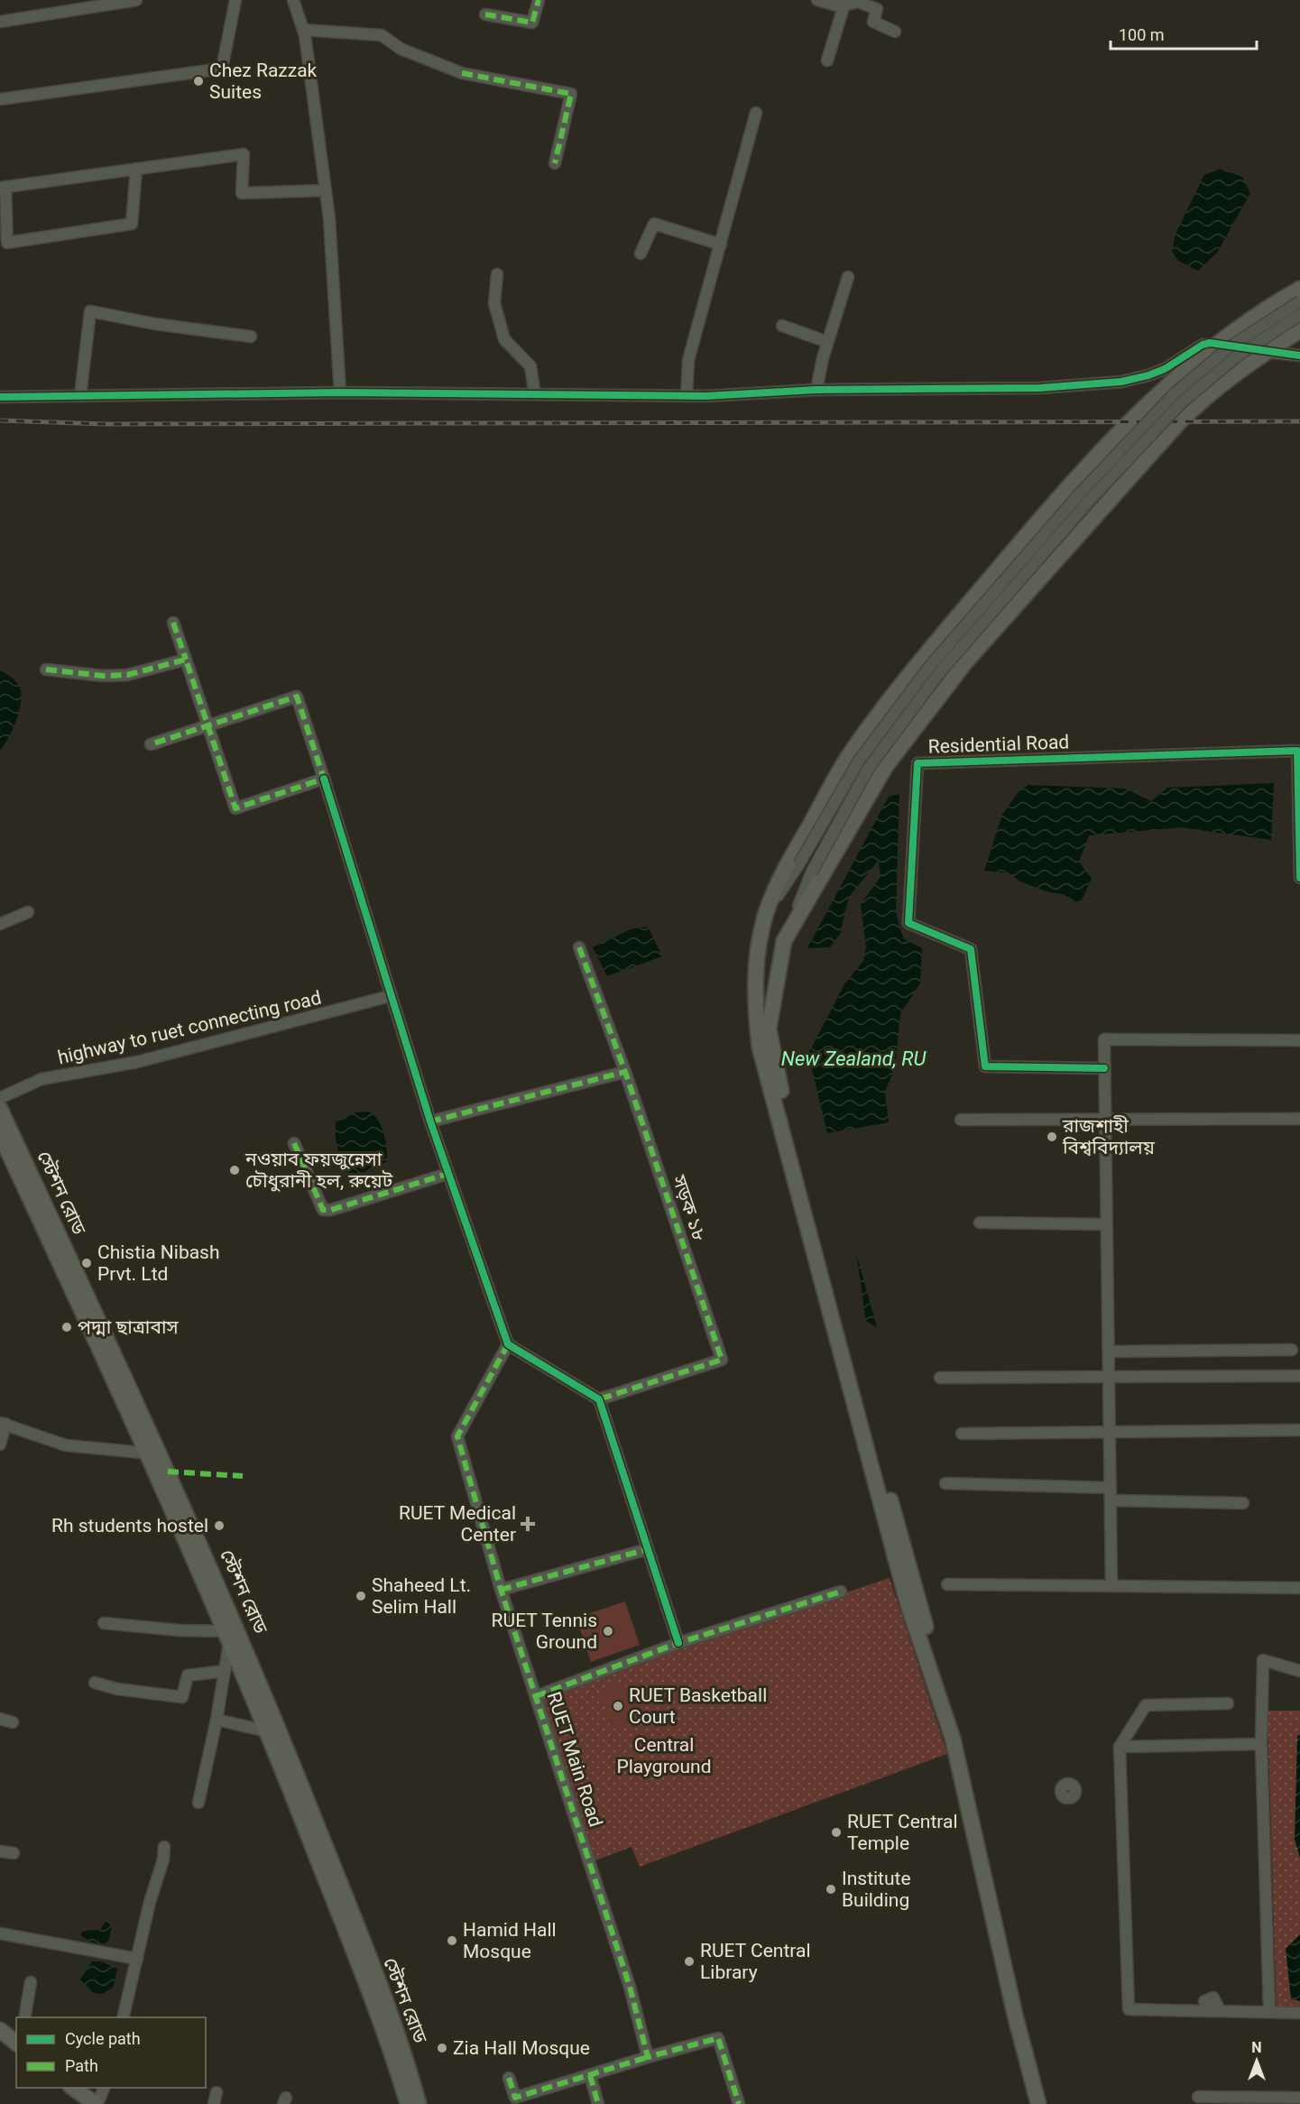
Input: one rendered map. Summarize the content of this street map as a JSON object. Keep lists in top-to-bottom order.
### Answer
{
  "streets": {
    "main road": ["স্টেশন রোড"],
    "street": [
      "Residential Road",
      "highway to ruet connecting road",
      "সড়ক ১৮",
      "RUET Main Road"
    ]
  },
  "water": ["New Zealand, RU"],
  "parks": ["Central Playground"],
  "places": {
    "other": [
      "Chez Razzak Suites",
      "রাজশাহী বিশ্ববিদ্যালয়",
      "নওয়াব ফয়জুন্নেসা চৌধুরানী হল, রুয়েট",
      "Chistia Nibash Prvt. Ltd",
      "পদ্মা ছাত্রাবাস",
      "Rh students hostel",
      "Shaheed Lt. Selim Hall",
      "RUET Tennis Ground",
      "RUET Basketball Court",
      "RUET Central Temple",
      "Institute Building",
      "Hamid Hall Mosque",
      "RUET Central Library",
      "Zia Hall Mosque"
    ],
    "health": ["RUET Medical Center"]
  },
  "legend": ["Cycle path", "Path"],
  "scale_bar": "100 m",
  "north": "top"
}
